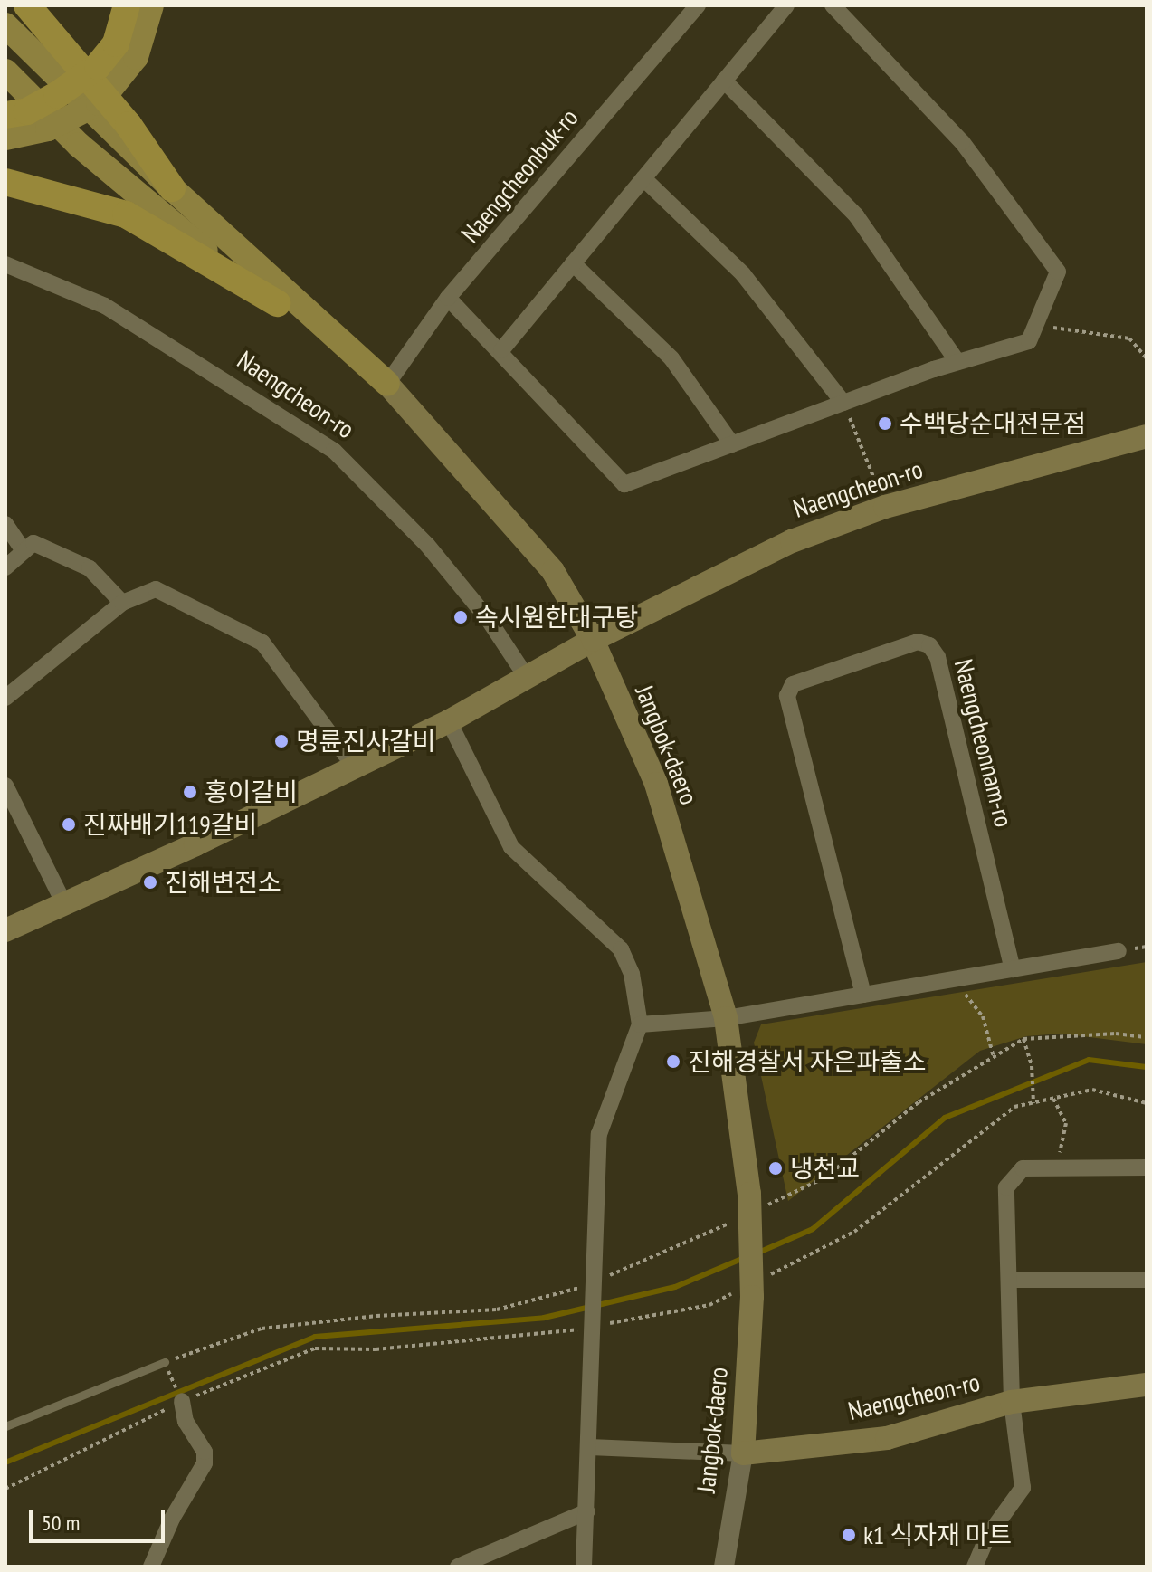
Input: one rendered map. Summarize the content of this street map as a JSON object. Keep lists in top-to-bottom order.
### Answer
{
  "streets": {
    "main road": ["Naengcheon-ro", "Jangbok-daero"],
    "street": ["Naengcheonbuk-ro", "Naengcheonnam-ro"]
  },
  "crossings": [
    ["Naengcheonbuk-ro", "Jangbok-daero"],
    ["Naengcheon-ro", "Jangbok-daero"]
  ],
  "places": [
    "수백당순대전문점",
    "속시원한대구탕",
    "명륜진사갈비",
    "홍이갈비",
    "진짜배기119갈비",
    "진해변전소",
    "진해경찰서 자은파출소",
    "냉천교",
    "k1 식자재 마트"
  ],
  "scale_bar": "50 m"
}
